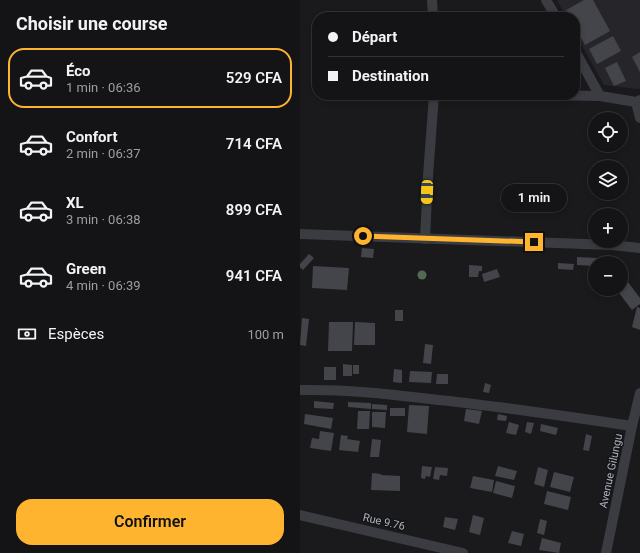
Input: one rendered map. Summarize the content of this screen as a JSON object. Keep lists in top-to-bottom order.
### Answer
{
  "streets": {
    "street": ["Avenue Gilungu", "Rue 9.76"]
  },
  "page": {
    "heading": "Choisir une course",
    "banner": ["Départ", "Destination"],
    "list": [
      {
        "name": "Éco",
        "note": "1 min · 06:36",
        "value": "529 CFA"
      },
      {
        "name": "Confort",
        "note": "2 min · 06:37",
        "value": "714 CFA"
      },
      {
        "name": "XL",
        "note": "3 min · 06:38",
        "value": "899 CFA"
      },
      {
        "name": "Green",
        "note": "4 min · 06:39",
        "value": "941 CFA"
      }
    ],
    "map_buttons": ["+", "−"],
    "bubble": "1 min",
    "pay": ["Espèces", "100 m"],
    "buttons": "Confirmer"
  }
}
